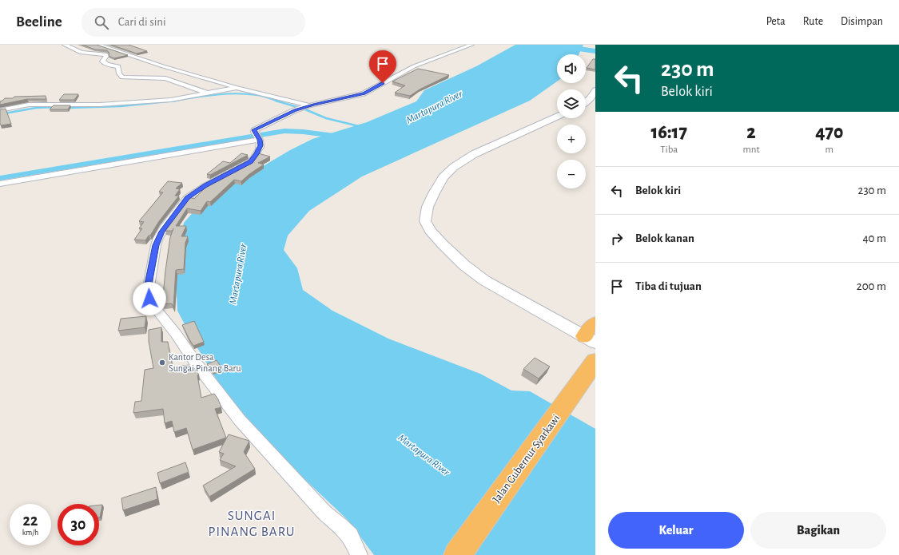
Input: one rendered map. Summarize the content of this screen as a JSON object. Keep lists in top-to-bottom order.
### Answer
{
  "streets": {
    "highway": ["Jalan Gubernur Syarkawi"]
  },
  "districts": ["SUNGAI PINANG BARU"],
  "water": ["Martapura River"],
  "places": ["Kantor Desa Sungai Pinang Baru"],
  "page": {
    "header": "Beeline",
    "search": "Cari di sini",
    "nav": ["Peta", "Rute", "Disimpan"],
    "turn": ["230 m", "Belok kiri"],
    "map_buttons": ["+", "−"],
    "eta": [
      "16:17",
      "Tiba",
      "2",
      "mnt",
      "470",
      "m"
    ],
    "list": [
      {
        "name": "Belok kiri",
        "value": "230 m"
      },
      {
        "name": "Belok kanan",
        "value": "40 m"
      },
      {
        "name": "Tiba di tujuan",
        "value": "200 m"
      }
    ],
    "speed": "22 km/h",
    "limit": "30",
    "buttons": ["Keluar", "Bagikan"]
  }
}
